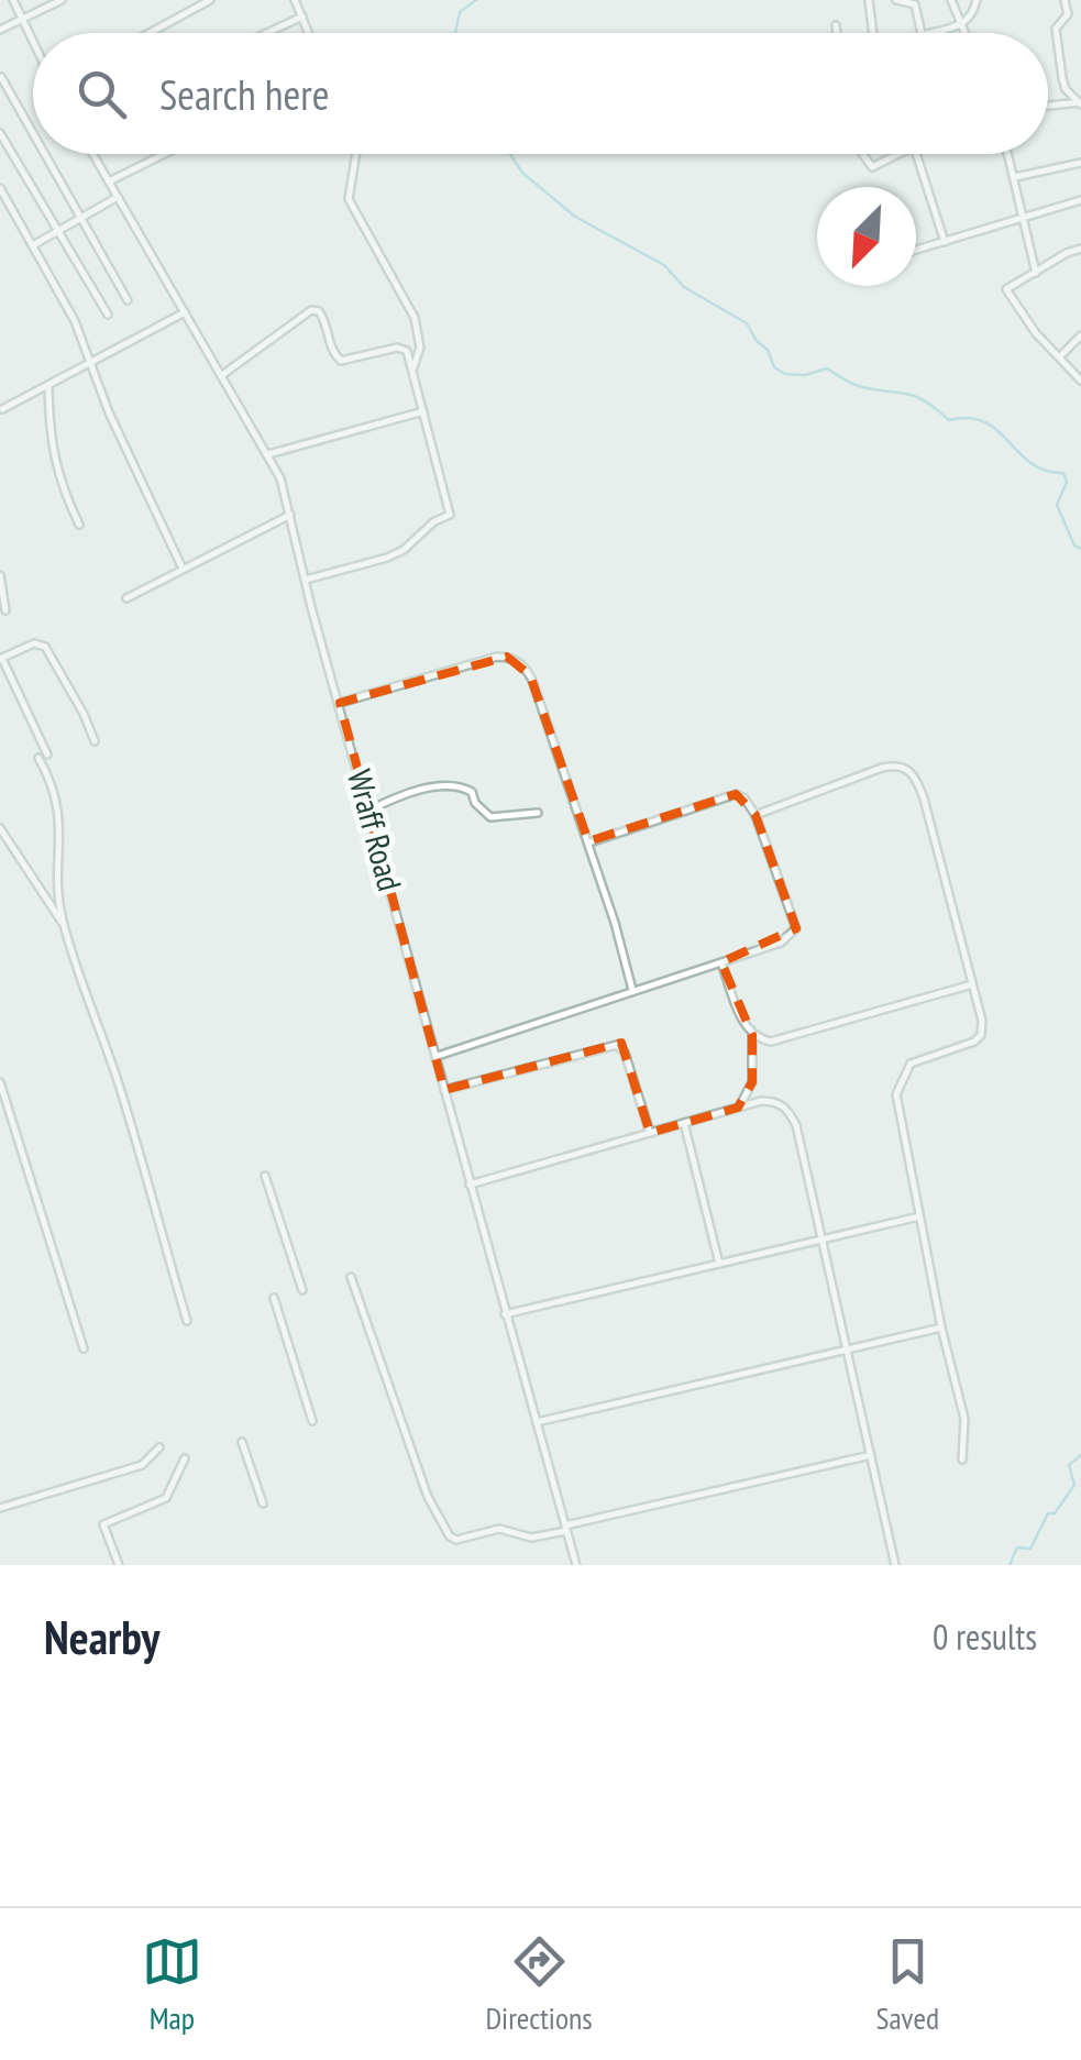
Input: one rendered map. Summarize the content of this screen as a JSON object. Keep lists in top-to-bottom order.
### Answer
{
  "streets": {
    "street": ["Wraff Road"]
  },
  "north": "bottom left",
  "page": {
    "search": "Search here",
    "heading": ["Nearby", "0 results"],
    "nav": ["Map", "Directions", "Saved"]
  }
}
